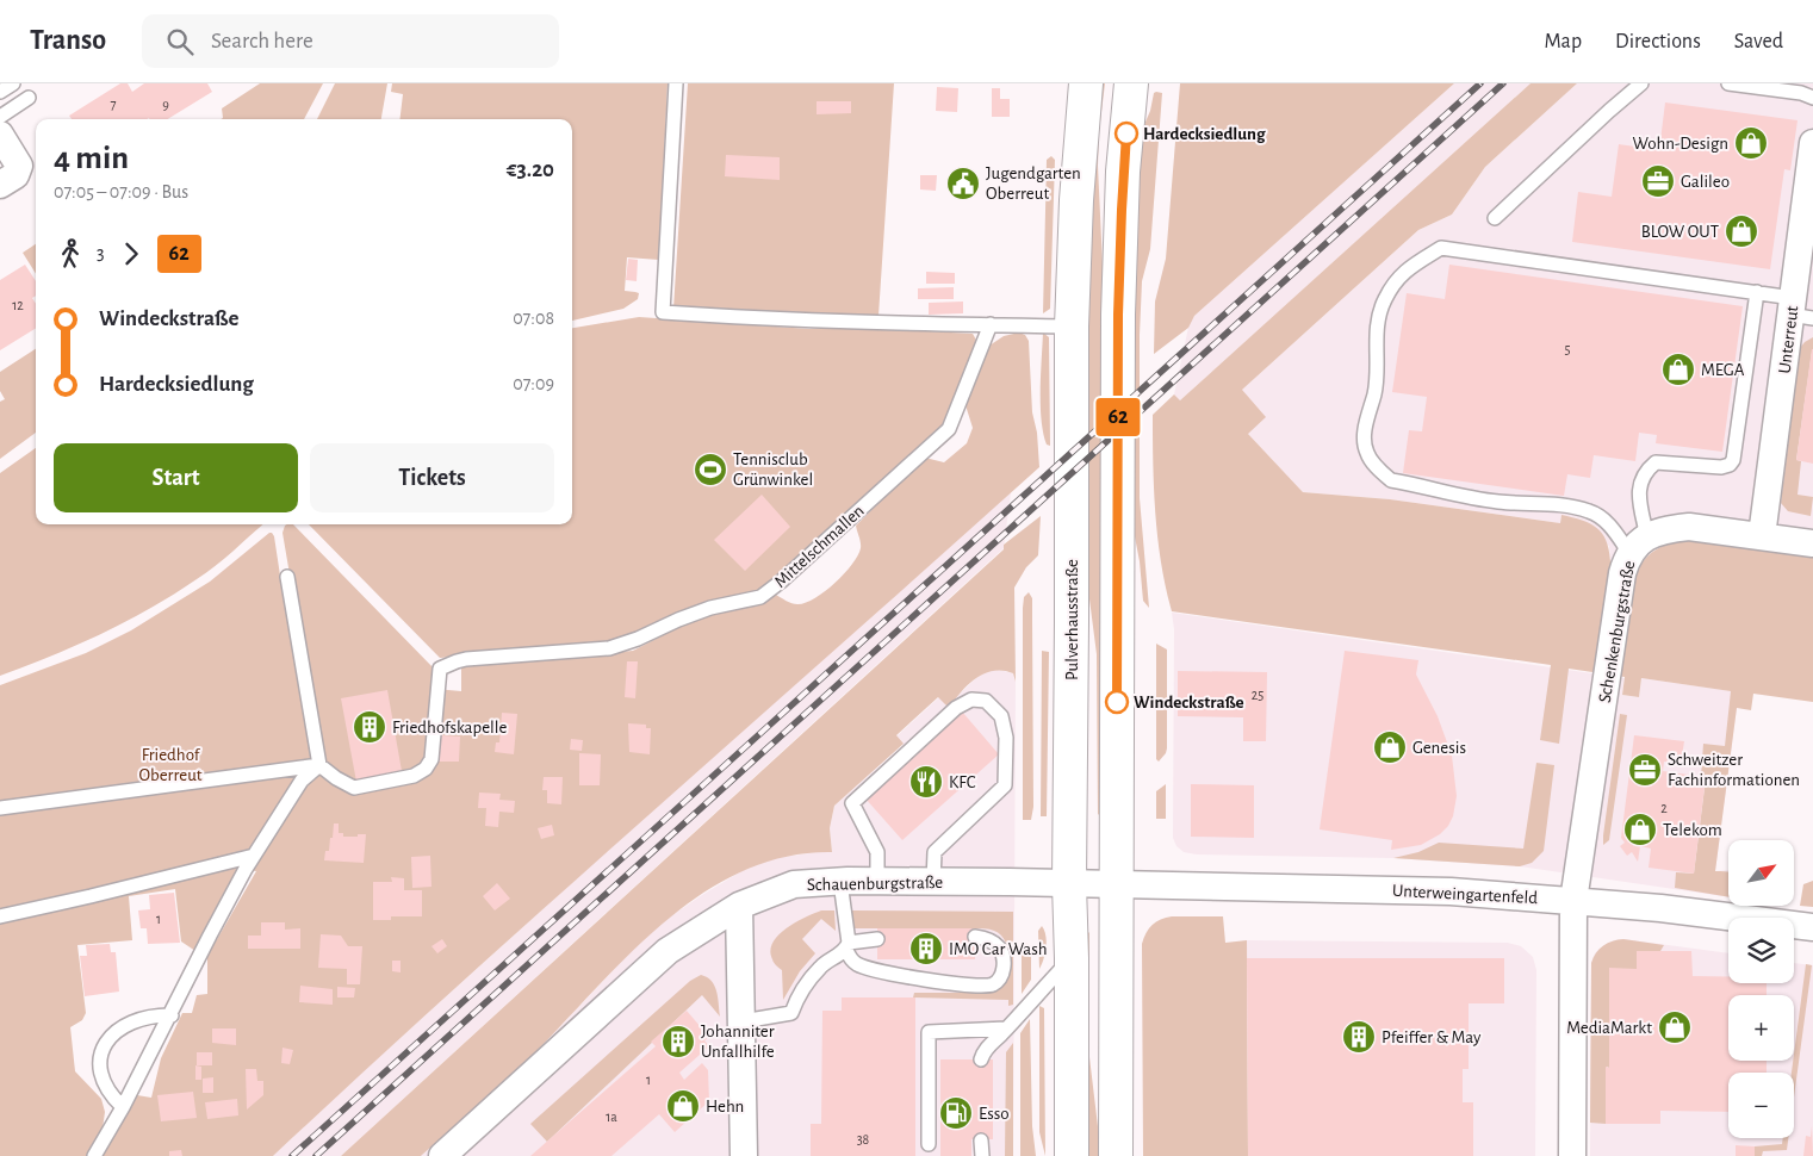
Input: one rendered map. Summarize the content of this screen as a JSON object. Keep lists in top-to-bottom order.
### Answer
{
  "streets": {
    "main road": ["Pulverhausstraße"],
    "street": [
      "Unterreut",
      "Schenkenburgstraße",
      "Schauenburgstraße",
      "Unterweingartenfeld"
    ],
    "lane": ["Mittelschmallen"]
  },
  "crossings": [
    ["Unterreut", "Schenkenburgstraße"],
    ["Pulverhausstraße", "Schauenburgstraße"],
    ["Schenkenburgstraße", "Unterweingartenfeld"],
    ["Schauenburgstraße", "Unterweingartenfeld"]
  ],
  "parks": ["Friedhof Oberreut"],
  "places": {
    "other": ["Hardecksiedlung", "Windeckstraße"],
    "shop": [
      "Wohn-Design",
      "BLOW OUT",
      "MEGA",
      "Genesis",
      "Telekom",
      "MediaMarkt",
      "Hehn"
    ],
    "office": ["Galileo", "Schweitzer Fachinformationen"],
    "public building": ["Jugendgarten Oberreut"],
    "sports": ["Tennisclub Grünwinkel"],
    "building": [
      "Friedhofskapelle",
      "IMO Car Wash",
      "Pfeiffer & May",
      "Johanniter Unfallhilfe"
    ],
    "restaurant": ["KFC"],
    "fuel station": ["Esso"]
  },
  "lines": ["bus line 62"],
  "house_numbers": [
    "7",
    "9",
    "12",
    "5",
    "25",
    "2",
    "1",
    "1",
    "1a",
    "38"
  ],
  "north": "top right",
  "page": {
    "header": "Transo",
    "search": "Search here",
    "nav": ["Map", "Directions", "Saved"],
    "on_map": "62",
    "heading": ["4 min", "07:05 – 07:09 · Bus", "€3.20"],
    "legs": ["3", "62"],
    "list": [
      {
        "name": "Windeckstraße",
        "value": "07:08"
      },
      {
        "name": "Hardecksiedlung",
        "value": "07:09"
      }
    ],
    "buttons": ["Start", "Tickets"],
    "map_buttons": ["+", "−"]
  }
}
